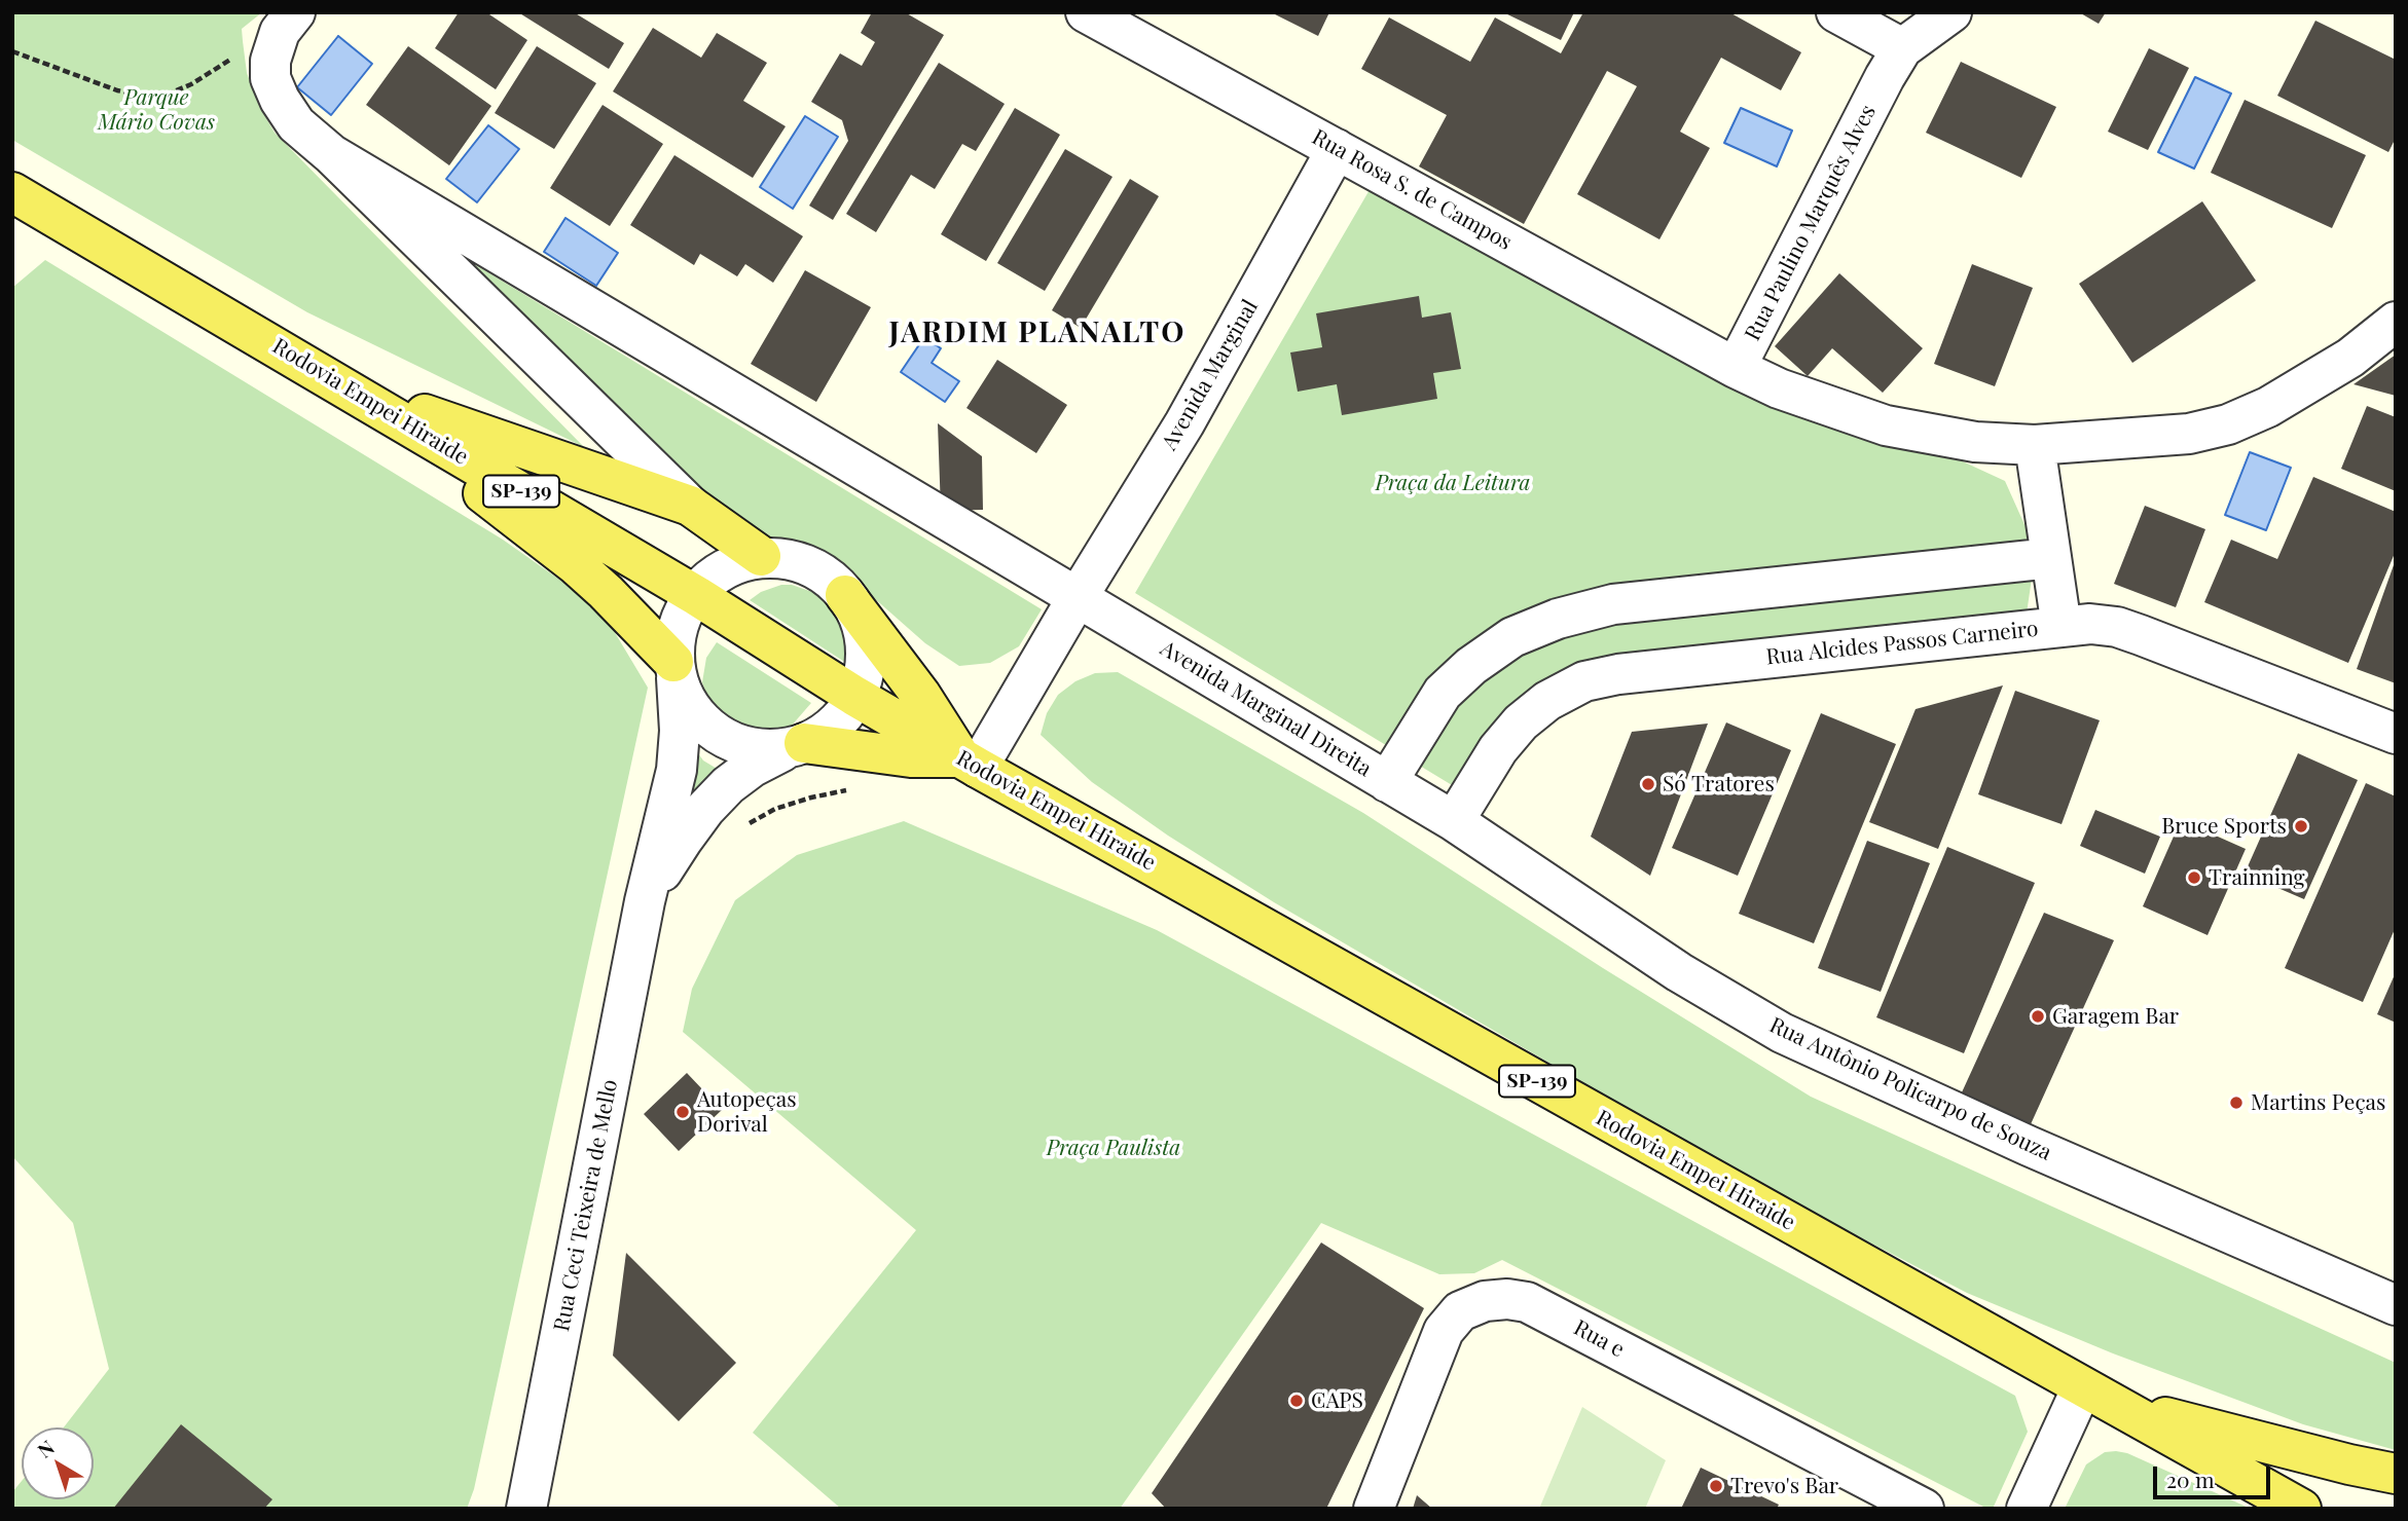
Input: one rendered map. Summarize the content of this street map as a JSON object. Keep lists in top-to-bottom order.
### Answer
{
  "streets": {
    "main road": ["Rodovia Empei Hiraide", "SP-139"],
    "street": [
      "Rua Rosa S. de Campos",
      "Rua Paulino Marquês Alves",
      "Avenida Marginal",
      "Rua Alcides Passos Carneiro",
      "Avenida Marginal Direita",
      "Rua Antônio Policarpo de Souza",
      "Rua Ceci Teixeira de Mello",
      "Rua e"
    ]
  },
  "crossings": [
    ["Rua Rosa S. de Campos", "Rua Paulino Marquês Alves"],
    ["Rua Rosa S. de Campos", "Avenida Marginal"],
    ["Avenida Marginal", "Rodovia Empei Hiraide"],
    ["Avenida Marginal", "Avenida Marginal Direita"],
    ["Rodovia Empei Hiraide", "Rua Ceci Teixeira de Mello"],
    ["Rua Alcides Passos Carneiro", "Avenida Marginal Direita"],
    ["Rua Alcides Passos Carneiro", "Rua Antônio Policarpo de Souza"],
    ["Avenida Marginal Direita", "Rua Antônio Policarpo de Souza"]
  ],
  "districts": ["JARDIM PLANALTO"],
  "parks": ["Parque Mário Covas", "Praça da Leitura", "Praça Paulista"],
  "places": [
    "Só Tratores",
    "Bruce Sports",
    "Trainning",
    "Garagem Bar",
    "Martins Peças",
    "Autopeças Dorival",
    "CAPS",
    "Trevo's Bar"
  ],
  "scale_bar": "20 m",
  "north": "top left"
}
